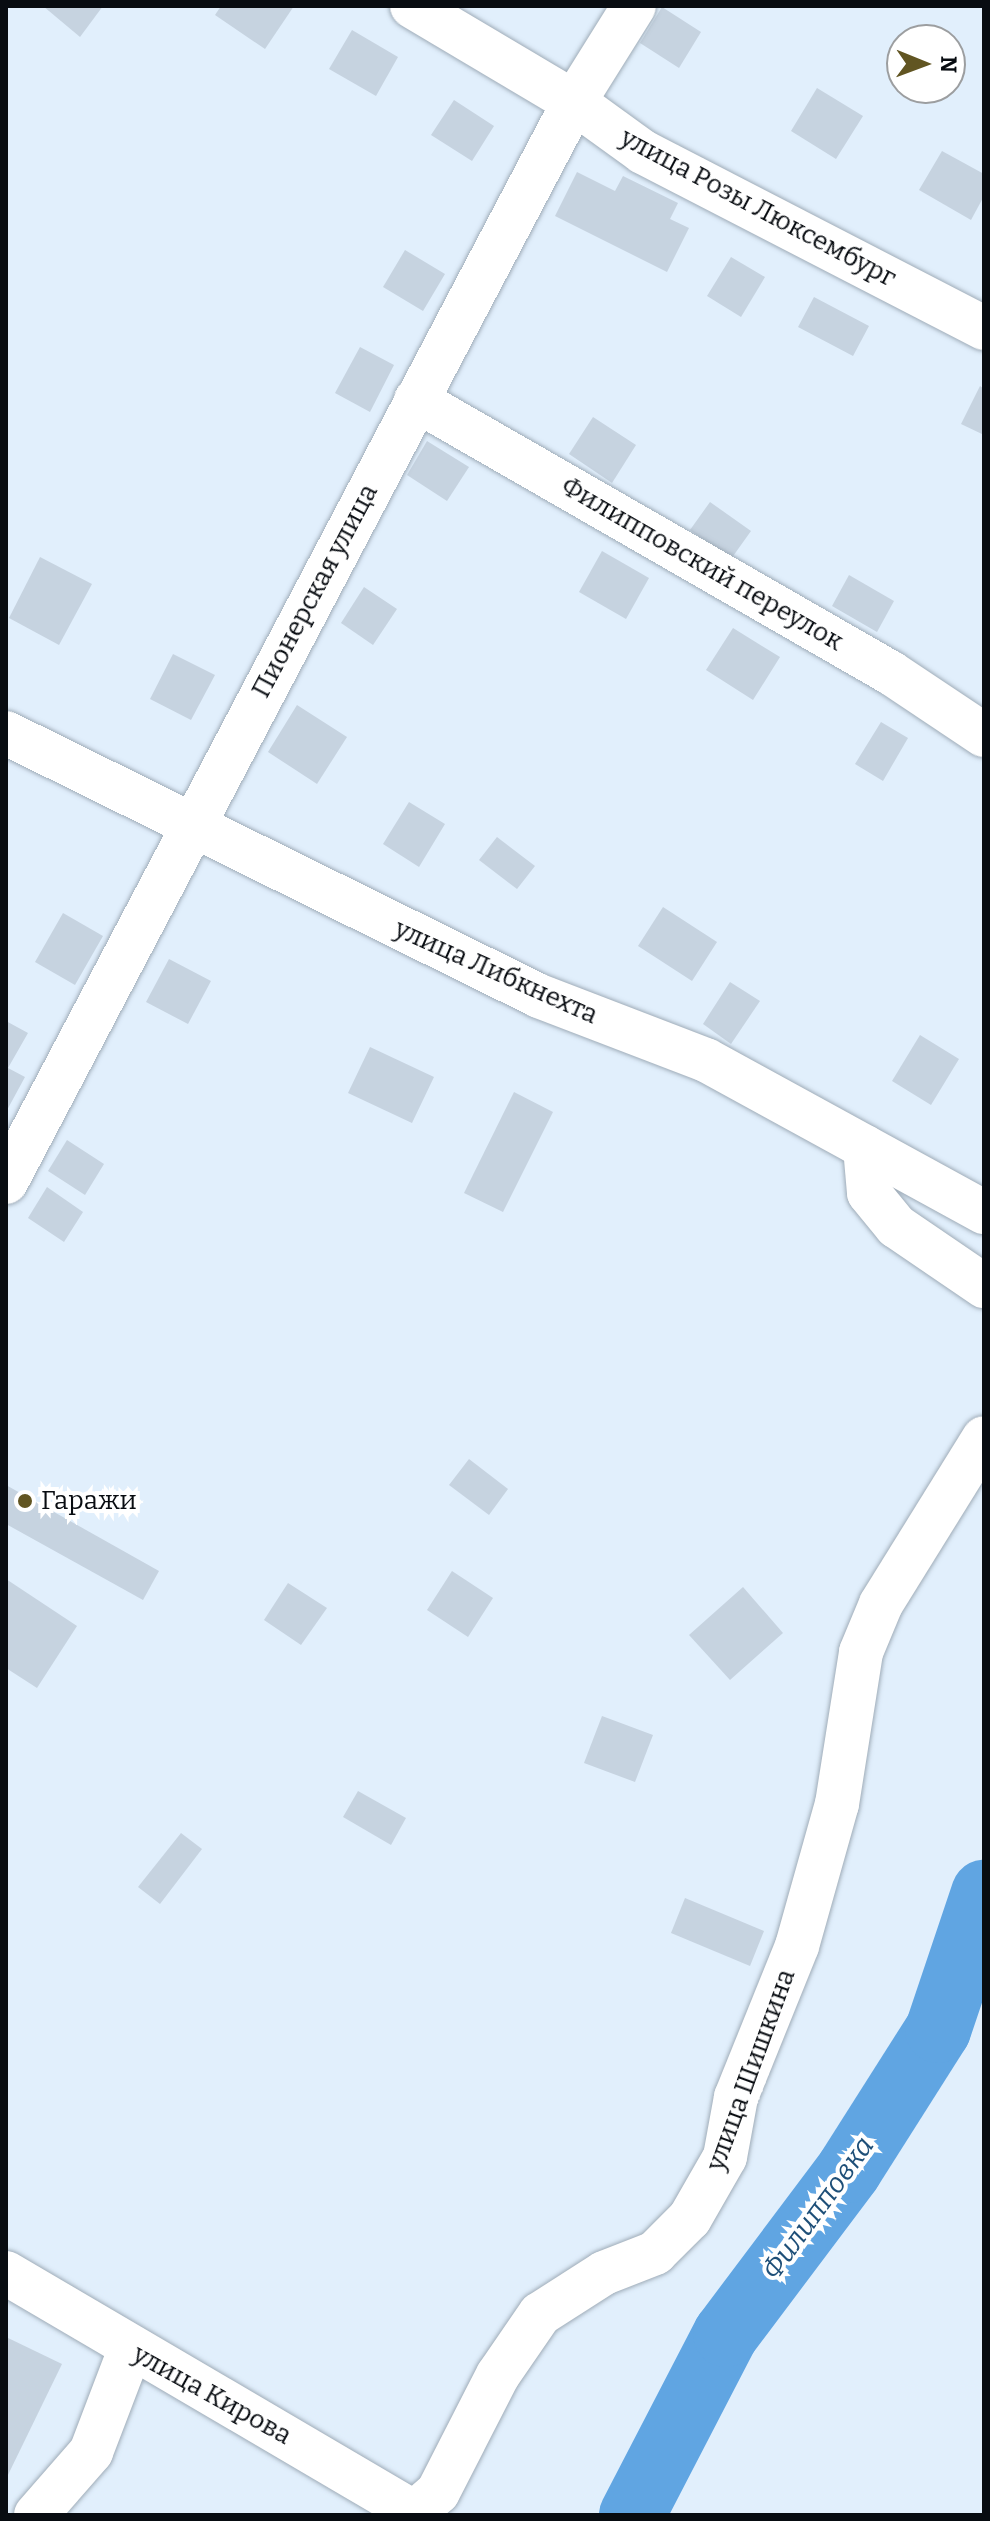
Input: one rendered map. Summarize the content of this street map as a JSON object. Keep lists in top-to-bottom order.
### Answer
{
  "streets": {
    "street": [
      "улица Розы Люксембург",
      "Филипповский переулок",
      "Пионерская улица",
      "улица Либкнехта",
      "улица Шишкина",
      "улица Кирова"
    ]
  },
  "crossings": [
    ["улица Розы Люксембург", "Пионерская улица"],
    ["Филипповский переулок", "Пионерская улица"],
    ["Пионерская улица", "улица Либкнехта"],
    ["улица Шишкина", "улица Кирова"]
  ],
  "water": ["Филипповка"],
  "places": ["Гаражи"],
  "north": "right"
}
